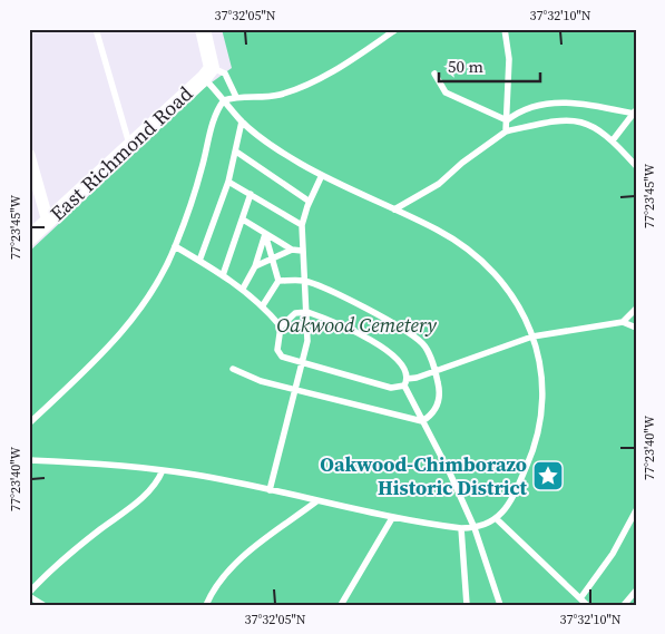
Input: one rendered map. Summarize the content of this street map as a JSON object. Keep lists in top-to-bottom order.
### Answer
{
  "streets": {
    "street": ["East Richmond Road"]
  },
  "parks": ["Oakwood Cemetery"],
  "places": {
    "place": ["Oakwood-Chimborazo Historic District"]
  },
  "scale_bar": "50 m",
  "coordinates": [
    "37°32'05\"N",
    "37°32'10\"N",
    "77°23'45\"W",
    "77°23'40\"W"
  ]
}
